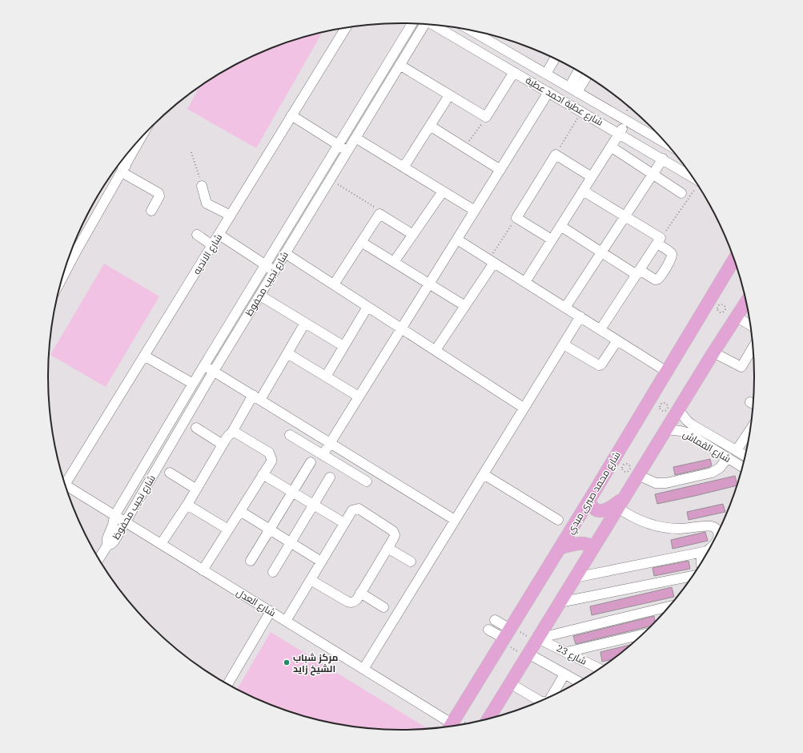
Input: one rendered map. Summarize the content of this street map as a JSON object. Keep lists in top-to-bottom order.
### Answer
{
  "streets": {
    "main road": ["شارع محمد صبرى مبدي"],
    "street": [
      "شارع عطية احمد عطية",
      "شارع الانديه",
      "شارع نجيب محفوظ",
      "شارع القماش",
      "شارع العدل",
      "شارع 23"
    ]
  },
  "crossings": [
    ["شارع نجيب محفوظ", "شارع العدل"]
  ],
  "places": ["مركز شباب الشيخ زايد"]
}
